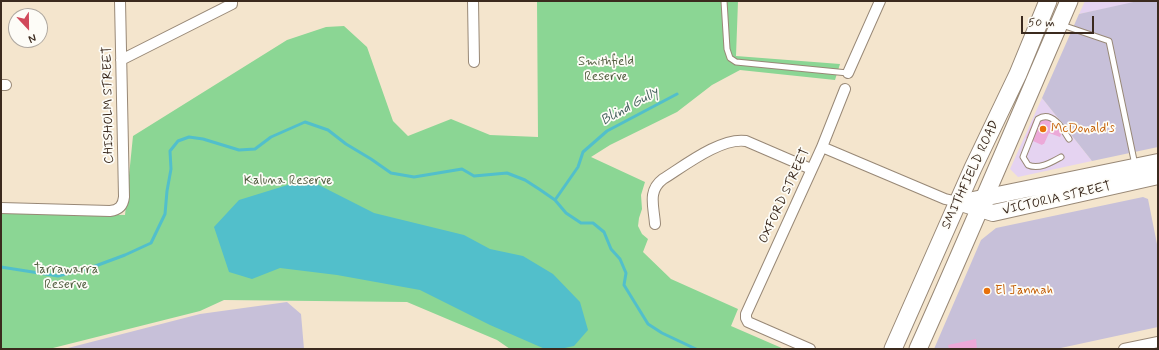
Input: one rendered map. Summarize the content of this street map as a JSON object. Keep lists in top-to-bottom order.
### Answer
{
  "streets": {
    "highway": ["SMITHFIELD ROAD"],
    "main road": ["VICTORIA STREET"],
    "street": ["CHISHOLM STREET", "OXFORD STREET"]
  },
  "crossings": [
    ["SMITHFIELD ROAD", "VICTORIA STREET"],
    ["OXFORD STREET", "VICTORIA STREET"]
  ],
  "water": ["Blind Gully"],
  "parks": ["Smithfield Reserve", "Kaluna Reserve", "Tarrawarra Reserve"],
  "places": ["McDonald's", "El Jannah"],
  "scale_bar": "50 m",
  "north": "bottom"
}
